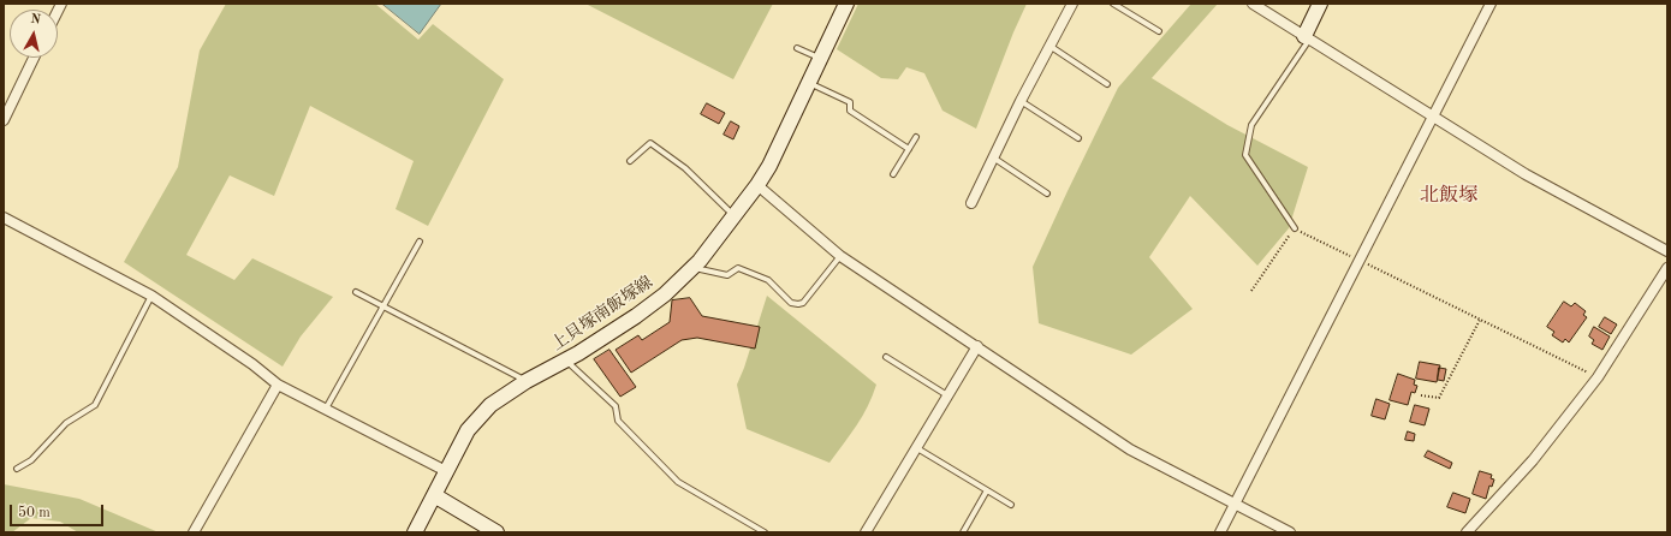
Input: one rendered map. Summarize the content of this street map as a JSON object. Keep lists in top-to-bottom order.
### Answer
{
  "streets": {
    "street": ["上貝塚南飯塚線"]
  },
  "districts": ["北飯塚"],
  "scale_bar": "50 m",
  "north": "top"
}
